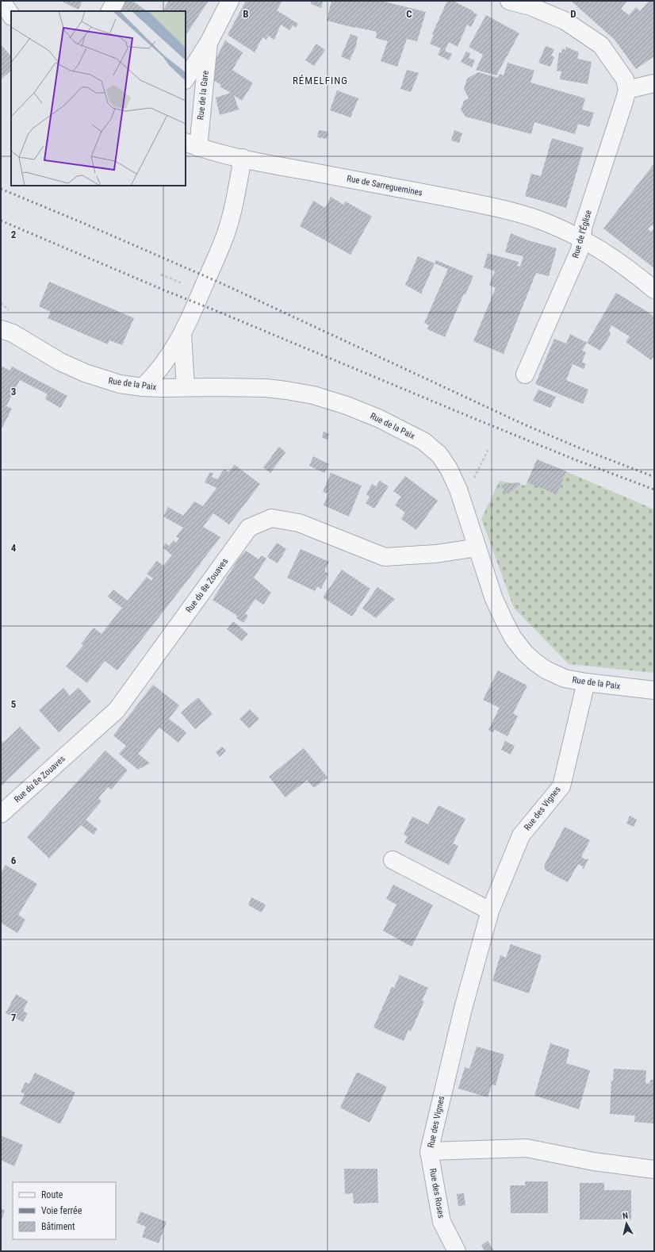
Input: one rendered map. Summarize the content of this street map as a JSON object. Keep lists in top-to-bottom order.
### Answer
{
  "streets": {
    "street": [
      "Rue de la Gare",
      "Rue de Sarreguemines",
      "Rue de l'Église",
      "Rue de la Paix",
      "Rue du 8e Zouaves",
      "Rue des Vignes",
      "Rue des Roses"
    ]
  },
  "crossings": [
    ["Rue de la Gare", "Rue de Sarreguemines"],
    ["Rue de Sarreguemines", "Rue de l'Église"],
    ["Rue de la Paix", "Rue du 8e Zouaves"],
    ["Rue de la Paix", "Rue des Vignes"],
    ["Rue des Vignes", "Rue des Roses"]
  ],
  "districts": ["RÉMELFING"],
  "legend": ["Route", "Voie ferrée", "Bâtiment"],
  "north": "top",
  "grid": {
    "columns": ["B", "C", "D"],
    "rows": [
      "2",
      "3",
      "4",
      "5",
      "6",
      "7"
    ]
  }
}
